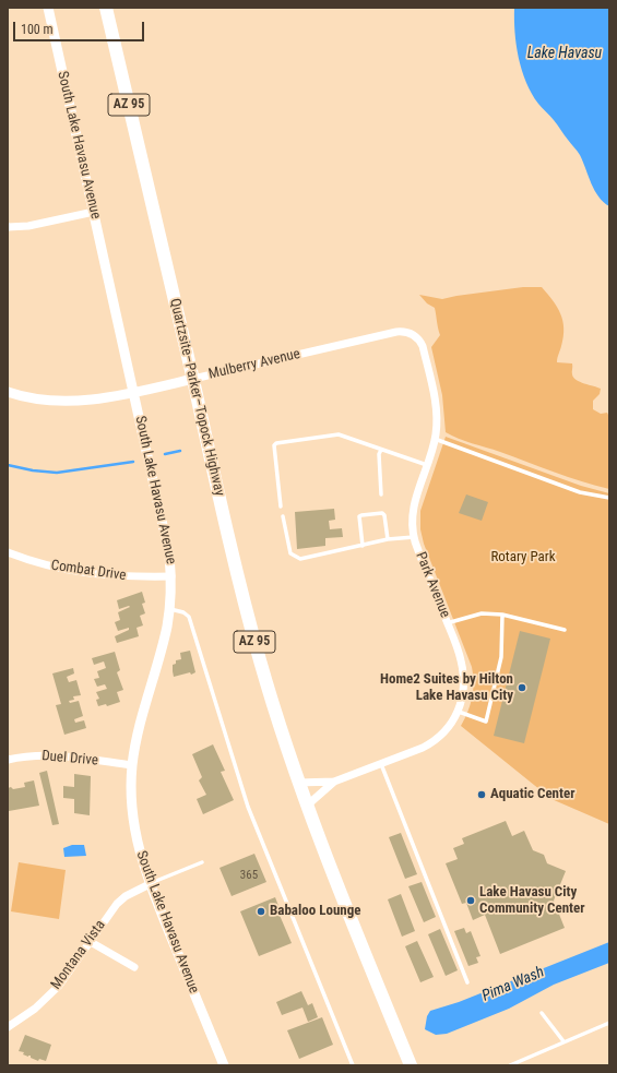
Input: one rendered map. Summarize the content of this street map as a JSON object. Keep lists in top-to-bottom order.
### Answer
{
  "streets": {
    "highway": ["AZ 95", "Quartzsite–Parker–Topock Highway"],
    "main road": ["South Lake Havasu Avenue", "Mulberry Avenue"],
    "street": [
      "Combat Drive",
      "Park Avenue",
      "Duel Drive",
      "Montana Vista"
    ]
  },
  "crossings": [
    ["AZ 95", "Quartzsite–Parker–Topock Highway"],
    ["AZ 95", "Park Avenue"],
    ["South Lake Havasu Avenue", "Mulberry Avenue"],
    ["South Lake Havasu Avenue", "Combat Drive"],
    ["South Lake Havasu Avenue", "Duel Drive"],
    ["South Lake Havasu Avenue", "Montana Vista"],
    ["Mulberry Avenue", "Quartzsite–Parker–Topock Highway"],
    ["Mulberry Avenue", "Park Avenue"],
    ["Quartzsite–Parker–Topock Highway", "Park Avenue"]
  ],
  "water": ["Lake Havasu", "Pima Wash"],
  "parks": ["Rotary Park"],
  "places": [
    "Home2 Suites by Hilton Lake Havasu City",
    "Aquatic Center",
    "Lake Havasu City Community Center",
    "Babaloo Lounge"
  ],
  "house_numbers": ["365"],
  "scale_bar": "100 m"
}
